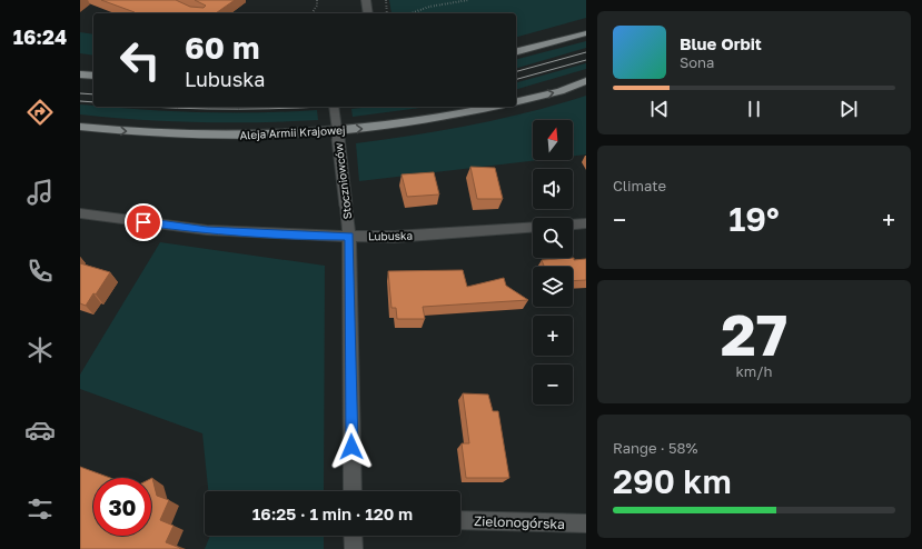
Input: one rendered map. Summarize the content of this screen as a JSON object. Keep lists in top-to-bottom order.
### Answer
{
  "streets": {
    "main road": ["Aleja Armii Krajowej"],
    "street": ["Stoczniowców", "Lubuska", "Zielonogórska"]
  },
  "crossings": [
    ["Stoczniowców", "Lubuska"]
  ],
  "one_way": ["Aleja Armii Krajowej"],
  "north": "top",
  "page": {
    "tabs": "16:24",
    "turn": ["60 m", "Lubuska"],
    "song": ["Blue Orbit", "Sona"],
    "map_buttons": ["+", "−"],
    "tile": [
      "Climate",
      ["27", "km/h"],
      ["Range · 58%", "290 km"]
    ],
    "heat": ["−", "19°", "+"],
    "limit": "30",
    "trip": "16:25 · 1 min · 120 m"
  }
}
